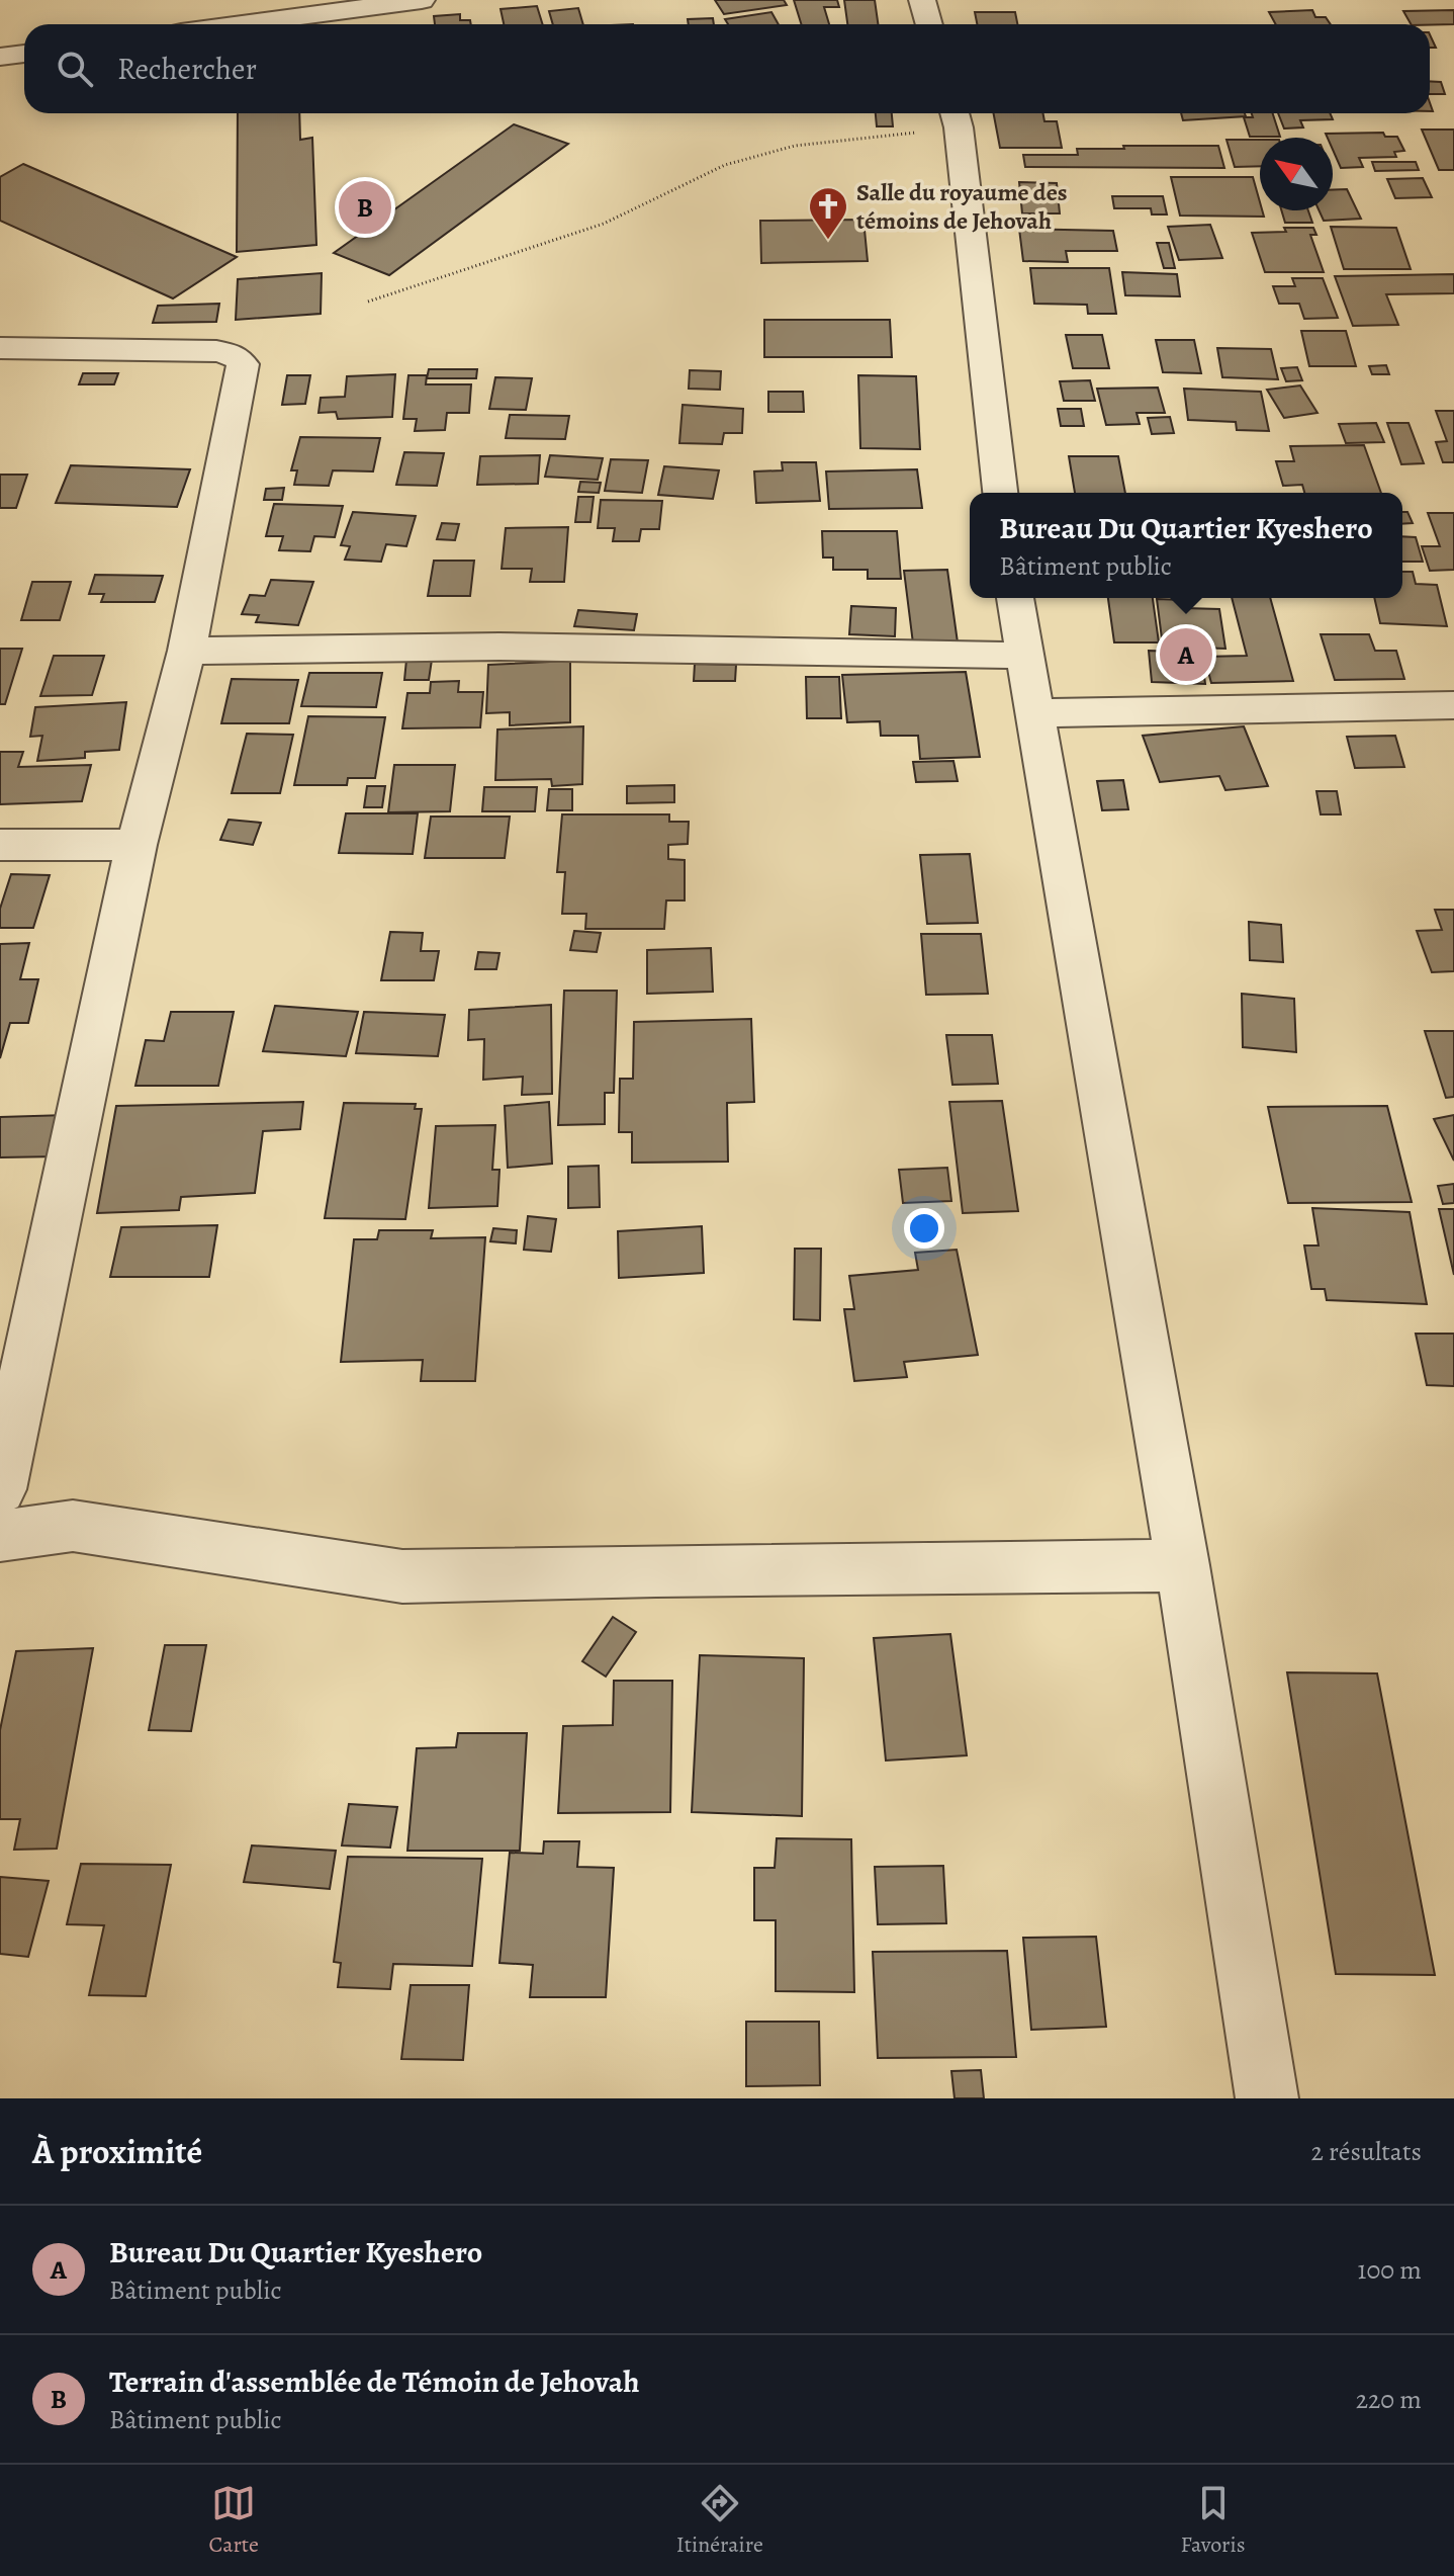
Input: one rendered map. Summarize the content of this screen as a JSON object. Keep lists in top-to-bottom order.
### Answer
{
  "places": {
    "church": ["Salle du royaume des témoins de Jehovah"]
  },
  "north": "top left",
  "page": {
    "search": "Rechercher",
    "pins": ["B", "A"],
    "popup": ["Bureau Du Quartier Kyeshero", "Bâtiment public"],
    "heading": ["À proximité", "2 résultats"],
    "list": [
      {
        "mark": "A",
        "name": "Bureau Du Quartier Kyeshero",
        "note": "Bâtiment public",
        "value": "100 m"
      },
      {
        "mark": "B",
        "name": "Terrain d'assemblée de Témoin de Jehovah",
        "note": "Bâtiment public",
        "value": "220 m"
      }
    ],
    "nav": ["Carte", "Itinéraire", "Favoris"]
  }
}
